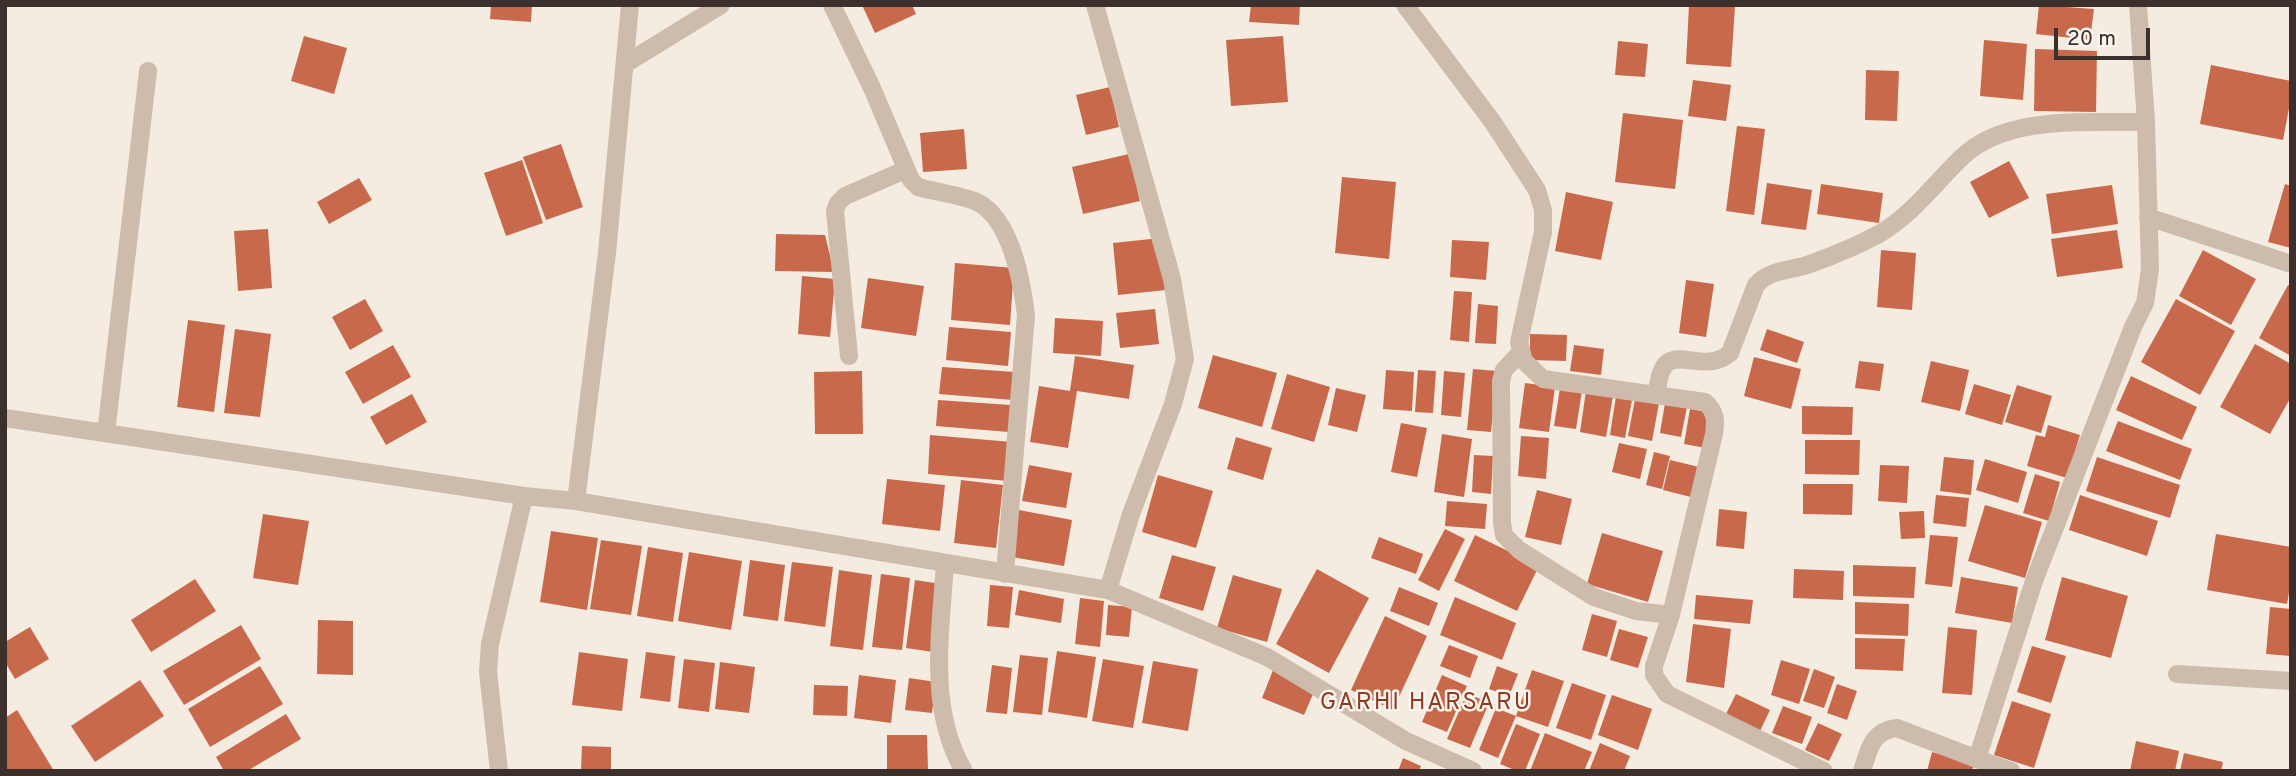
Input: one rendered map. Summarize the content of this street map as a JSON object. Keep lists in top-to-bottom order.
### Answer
{
  "districts": ["GARHI HARSARU"],
  "scale_bar": "20 m"
}
